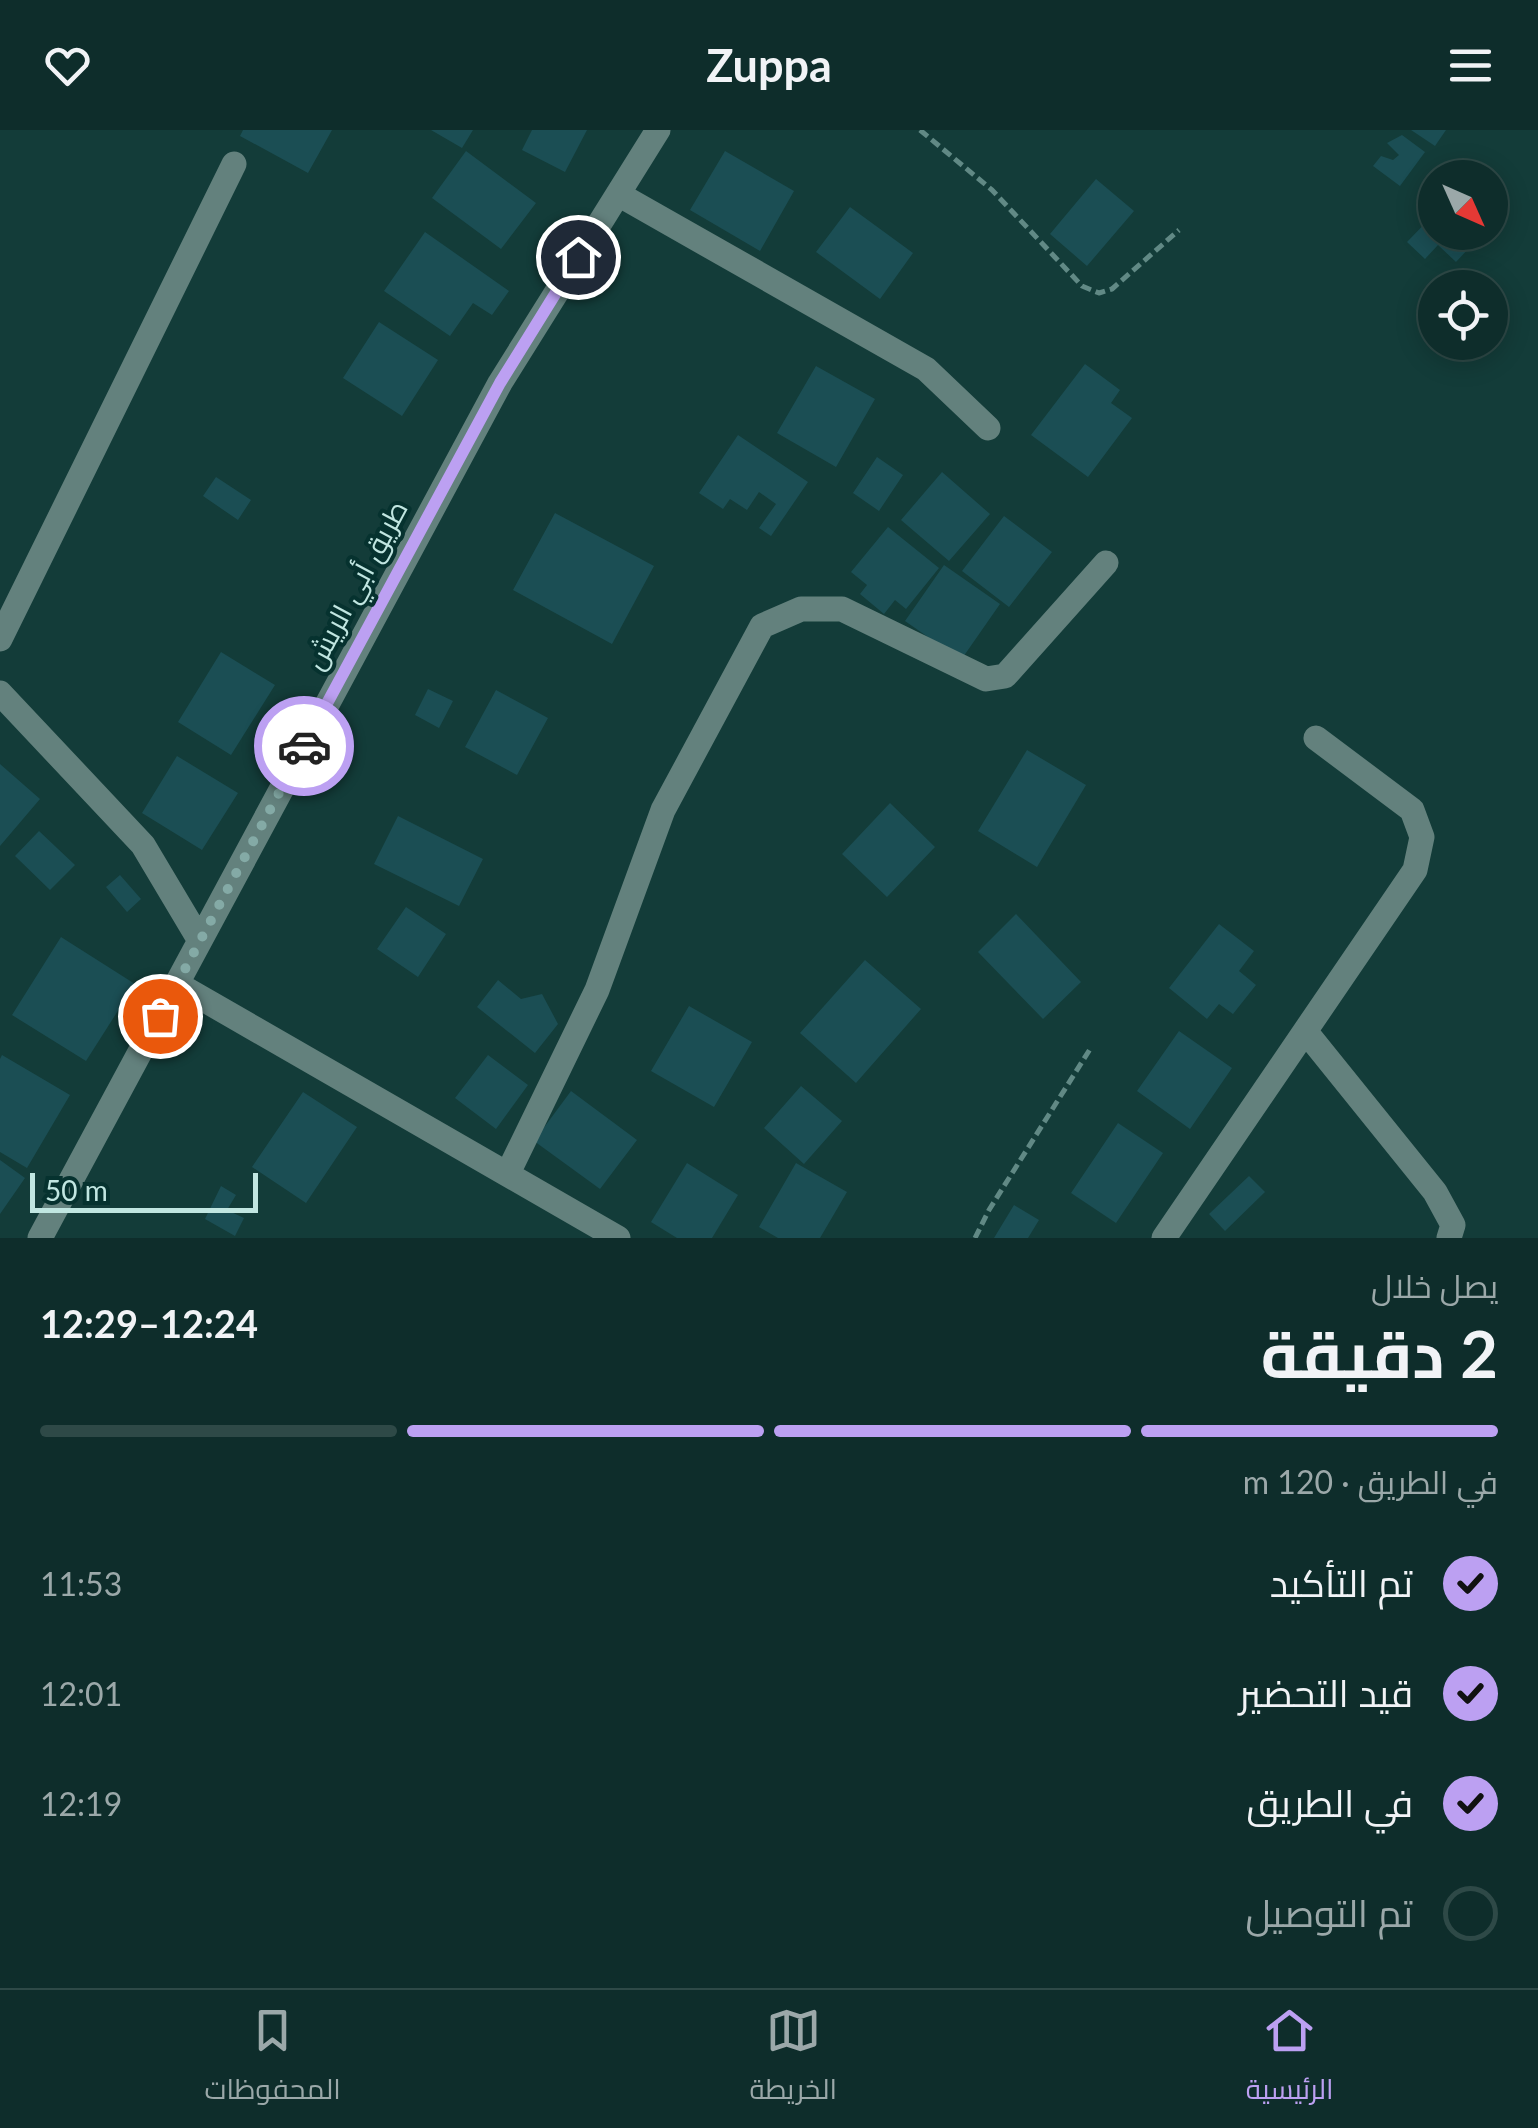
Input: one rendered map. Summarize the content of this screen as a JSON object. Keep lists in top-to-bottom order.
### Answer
{
  "streets": {
    "street": ["طريق أبي الريش"]
  },
  "scale_bar": "50 m",
  "north": "bottom right",
  "page": {
    "header": "Zuppa",
    "scale": "50 m",
    "heading": ["2 دقيقة", "يصل خلال", "12:24–12:29"],
    "bar": "في الطريق · 120 m",
    "list": [
      ["تم التأكيد", "11:53"],
      ["قيد التحضير", "12:01"],
      ["في الطريق", "12:19"],
      "تم التوصيل"
    ],
    "tabs": ["الرئيسية", "الخريطة", "المحفوظات"]
  }
}
